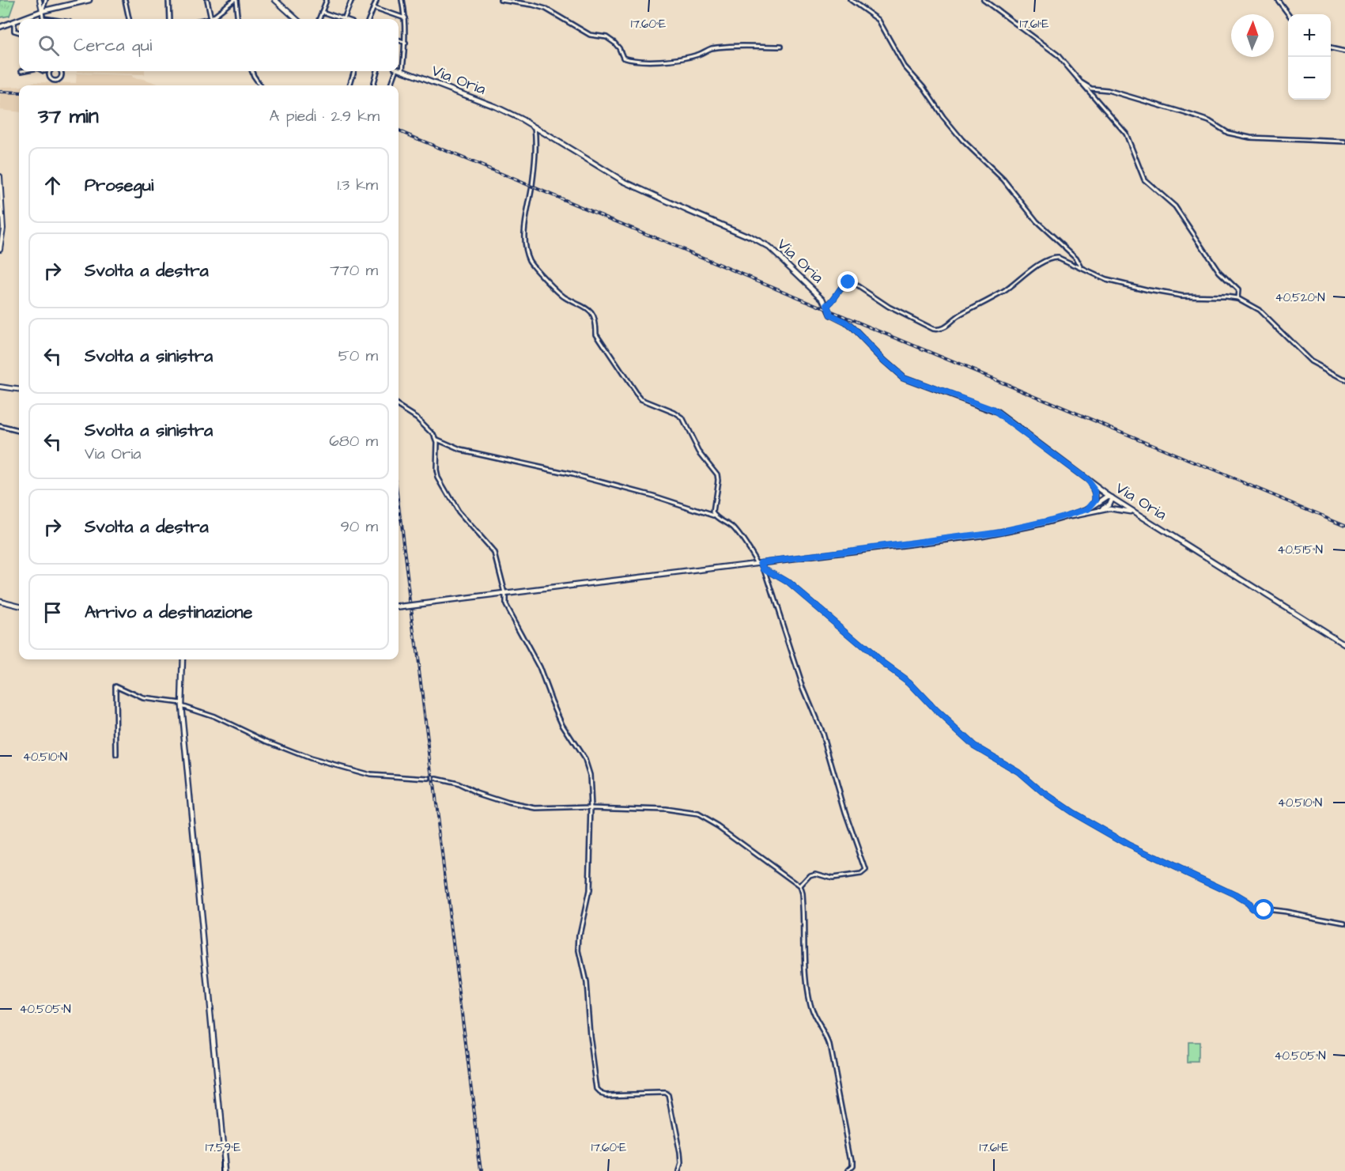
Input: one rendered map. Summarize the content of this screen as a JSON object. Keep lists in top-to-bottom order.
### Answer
{
  "streets": {
    "main road": ["Via Oria"]
  },
  "north": "top",
  "page": {
    "map_buttons": ["+", "−"],
    "search": "Cerca qui",
    "heading": ["37 min", "A piedi · 2.9 km"],
    "list": [
      ["Prosegui", "1.3 km"],
      ["Svolta a destra", "770 m"],
      ["Svolta a sinistra", "50 m"],
      ["Svolta a sinistra", "Via Oria", "680 m"],
      ["Svolta a destra", "90 m"],
      "Arrivo a destinazione"
    ]
  },
  "coordinates": [
    "17.60°E",
    "17.61°E",
    "40.520°N",
    "40.515°N",
    "40.510°N",
    "40.505°N",
    "17.59°E"
  ]
}
